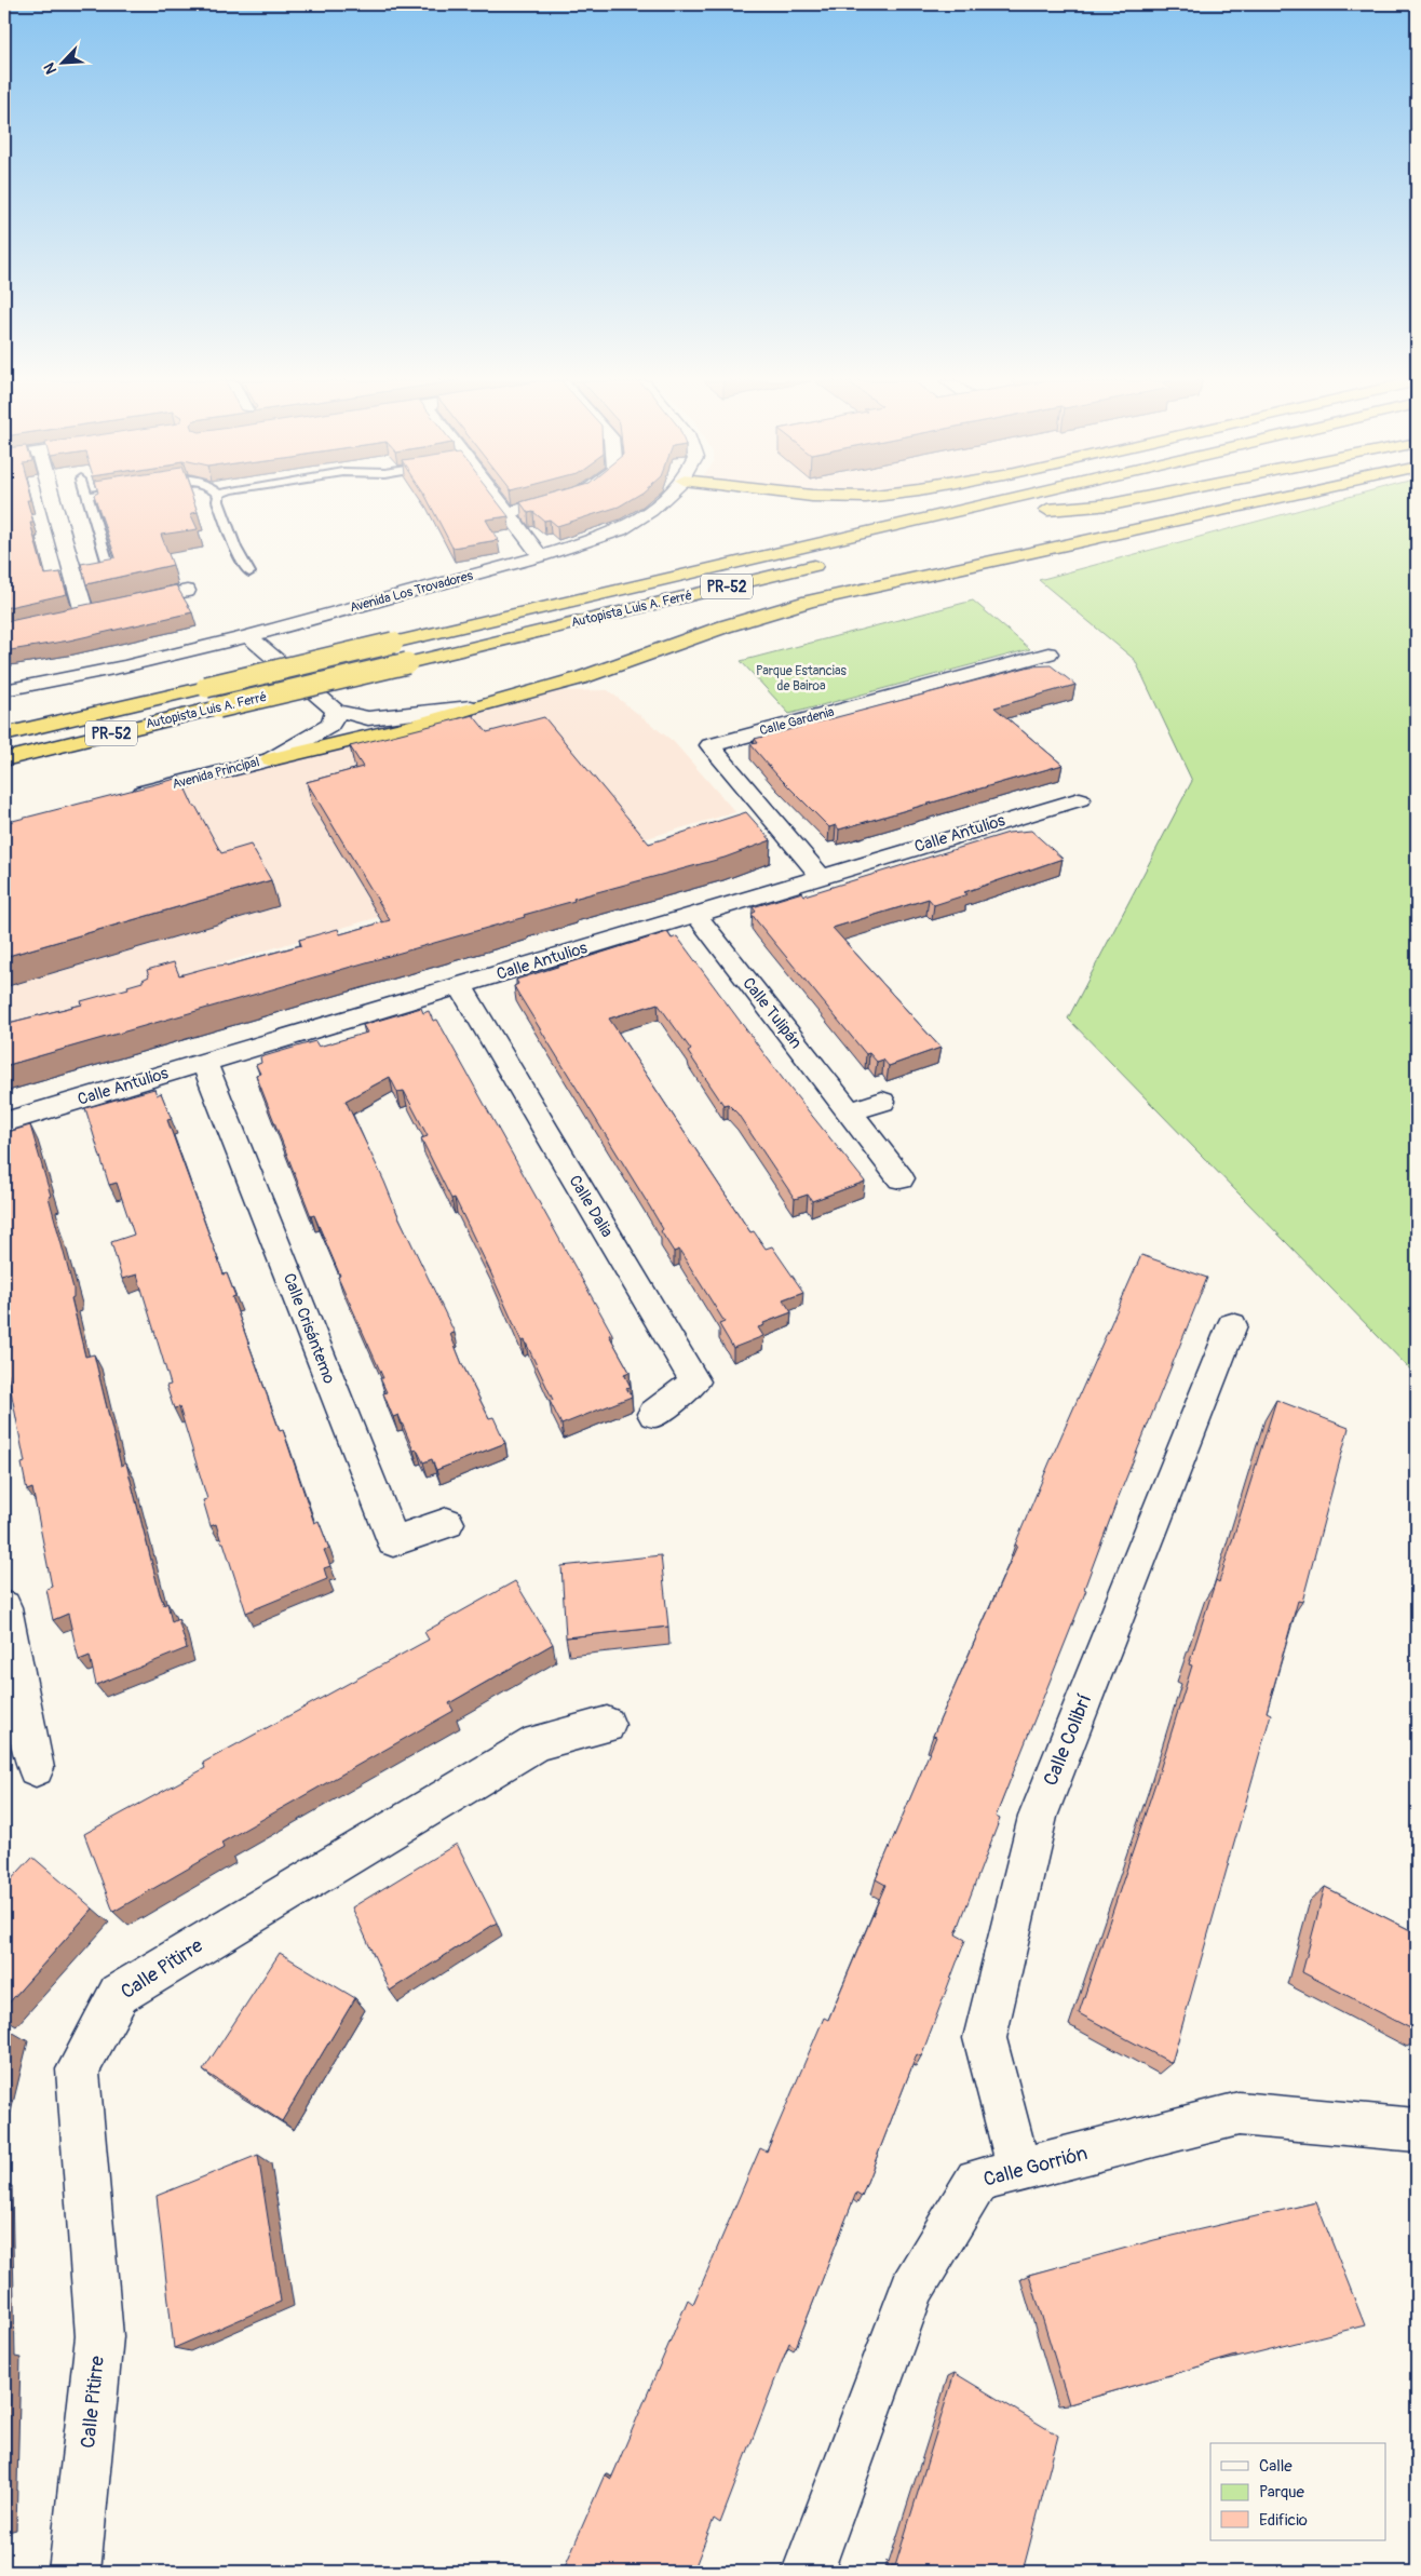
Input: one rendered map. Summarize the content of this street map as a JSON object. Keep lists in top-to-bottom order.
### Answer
{
  "streets": {
    "highway": ["PR-52", "Autopista Luis A. Ferré"],
    "street": [
      "Avenida Los Trovadores",
      "Calle Gardenia",
      "Avenida Principal",
      "Calle Antulios",
      "Calle Tulipán",
      "Calle Dalia",
      "Calle Crisántemo",
      "Calle Colibrí",
      "Calle Pitirre",
      "Calle Gorrión"
    ]
  },
  "crossings": [
    ["Calle Gardenia", "Calle Antulios"],
    ["Calle Antulios", "Calle Tulipán"],
    ["Calle Antulios", "Calle Dalia"],
    ["Calle Antulios", "Calle Crisántemo"],
    ["Calle Colibrí", "Calle Gorrión"]
  ],
  "parks": ["Parque Estancias de Bairoa"],
  "legend": ["Calle", "Parque", "Edificio"],
  "north": "bottom left"
}
